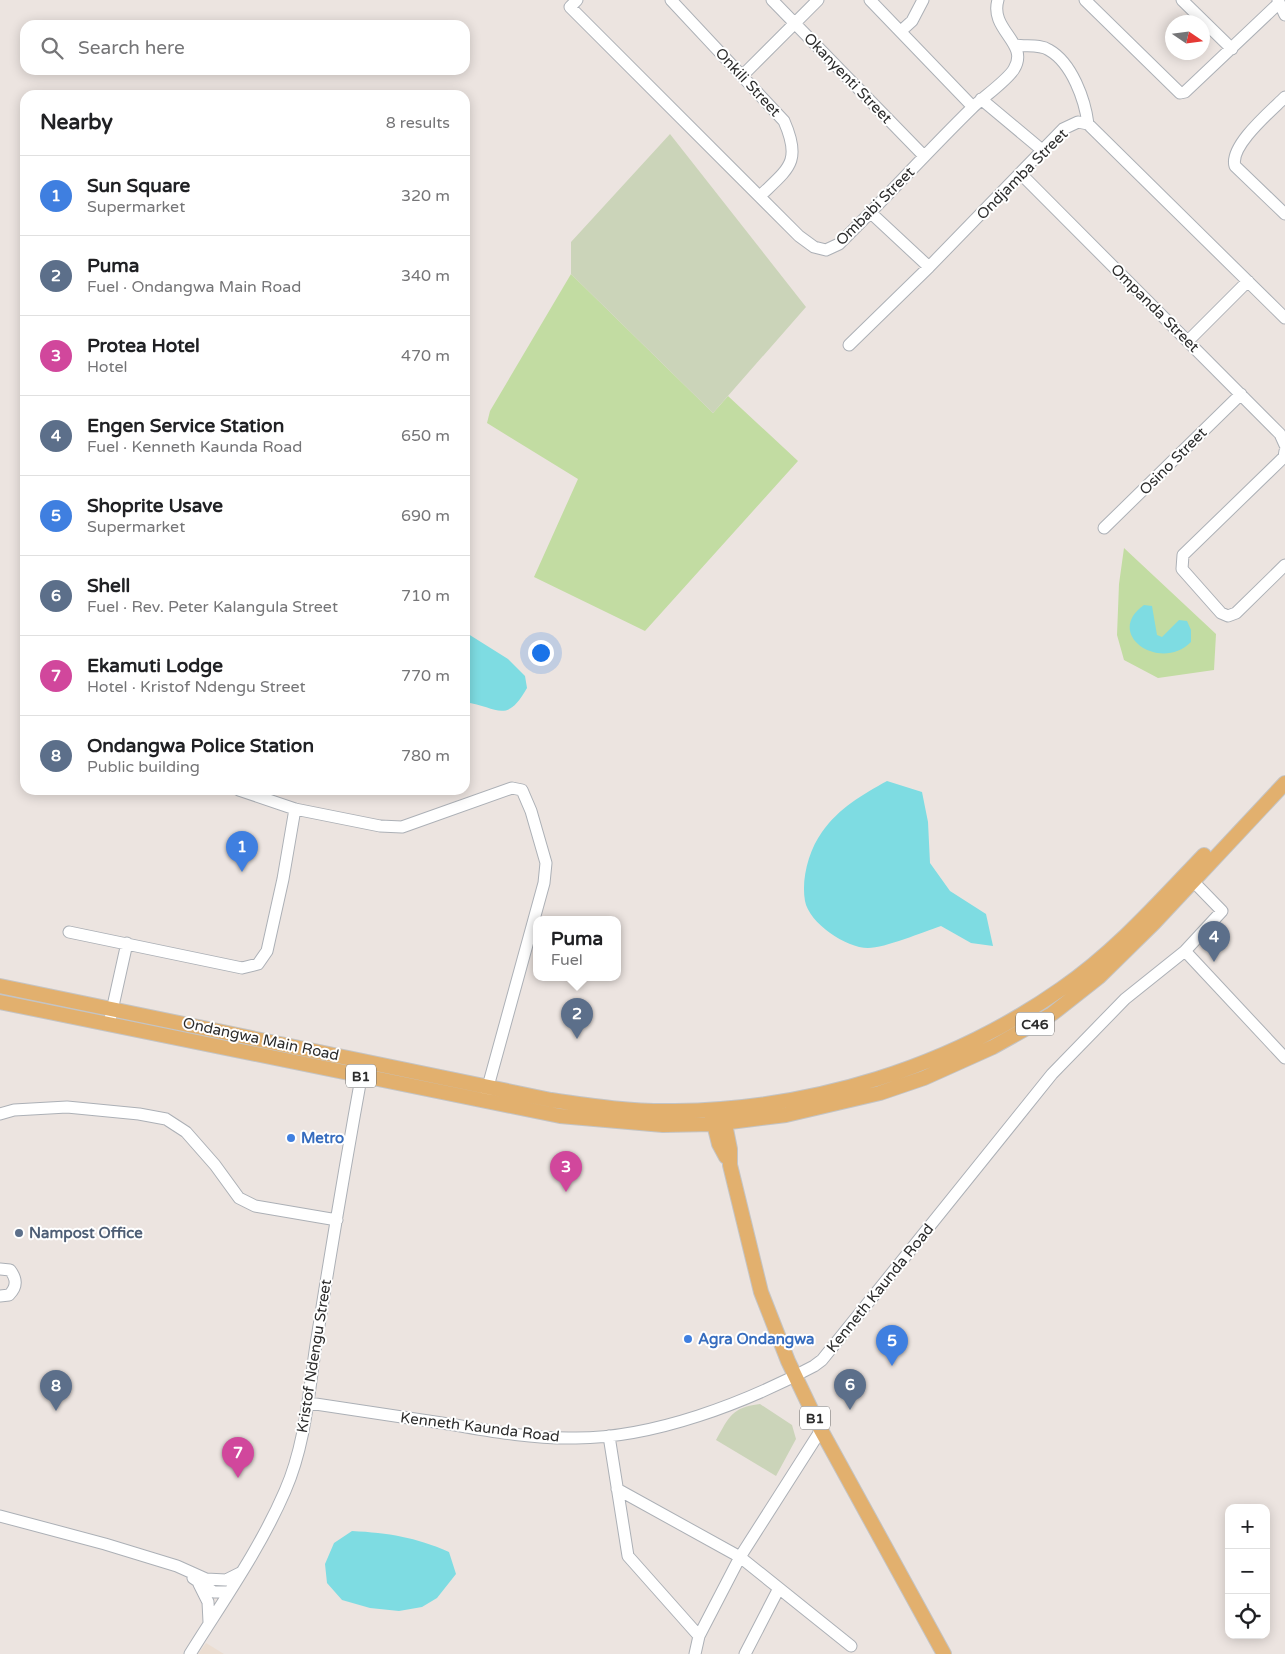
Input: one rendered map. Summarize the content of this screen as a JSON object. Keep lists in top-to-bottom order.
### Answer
{
  "streets": {
    "main road": ["C46", "Ondangwa Main Road", "B1"],
    "street": [
      "Okanyenti Street",
      "Onkili Street",
      "Ondjamba Street",
      "Ombabi Street",
      "Ompanda Street",
      "Osino Street",
      "Kenneth Kaunda Road",
      "Kristof Ndengu Street"
    ]
  },
  "crossings": [
    ["Okanyenti Street", "Ombabi Street"],
    ["Onkili Street", "Ombabi Street"],
    ["Ondjamba Street", "Ompanda Street"],
    ["Ompanda Street", "Osino Street"],
    ["C46", "Ondangwa Main Road"],
    ["C46", "B1"],
    ["C46", "Kenneth Kaunda Road"],
    ["Ondangwa Main Road", "B1"],
    ["Ondangwa Main Road", "Kristof Ndengu Street"],
    ["B1", "Kenneth Kaunda Road"],
    ["Kenneth Kaunda Road", "Kristof Ndengu Street"]
  ],
  "places": ["Metro", "Nampost Office", "Agra Ondangwa"],
  "north": "right",
  "page": {
    "search": "Search here",
    "heading": ["Nearby", "8 results"],
    "list": [
      {
        "mark": "1",
        "name": "Sun Square",
        "note": "Supermarket",
        "value": "320 m"
      },
      {
        "mark": "2",
        "name": "Puma",
        "note": "Fuel · Ondangwa Main Road",
        "value": "340 m"
      },
      {
        "mark": "3",
        "name": "Protea Hotel",
        "note": "Hotel",
        "value": "470 m"
      },
      {
        "mark": "4",
        "name": "Engen Service Station",
        "note": "Fuel · Kenneth Kaunda Road",
        "value": "650 m"
      },
      {
        "mark": "5",
        "name": "Shoprite Usave",
        "note": "Supermarket",
        "value": "690 m"
      },
      {
        "mark": "6",
        "name": "Shell",
        "note": "Fuel · Rev. Peter Kalangula Street",
        "value": "710 m"
      },
      {
        "mark": "7",
        "name": "Ekamuti Lodge",
        "note": "Hotel · Kristof Ndengu Street",
        "value": "770 m"
      },
      {
        "mark": "8",
        "name": "Ondangwa Police Station",
        "note": "Public building",
        "value": "780 m"
      }
    ],
    "pins": [
      "1",
      "4",
      "2",
      "3",
      "5",
      "6",
      "8",
      "7"
    ],
    "popup": ["Puma", "Fuel"],
    "map_buttons": ["+", "−"]
  }
}
